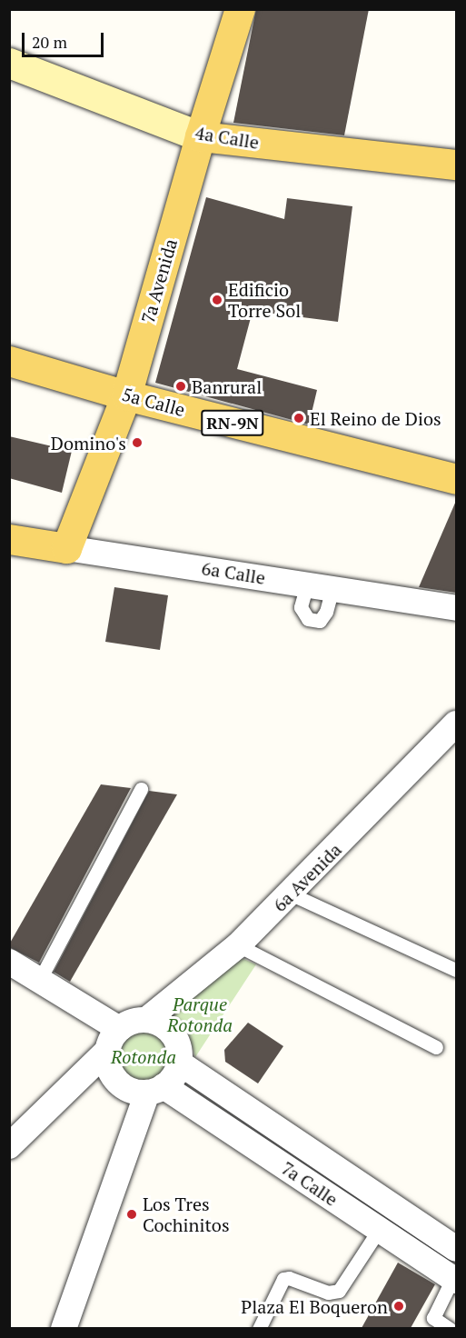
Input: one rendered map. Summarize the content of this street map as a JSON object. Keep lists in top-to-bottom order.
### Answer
{
  "streets": {
    "main road": [
      "4a Calle",
      "7a Avenida",
      "5a Calle",
      "RN-9N",
      "6a Calle"
    ],
    "street": ["6a Avenida", "7a Calle"]
  },
  "crossings": [
    ["4a Calle", "7a Avenida"],
    ["7a Avenida", "5a Calle"],
    ["7a Avenida", "6a Calle"],
    ["6a Avenida", "7a Calle"]
  ],
  "parks": ["Parque Rotonda", "Rotonda"],
  "places": [
    "Edificio Torre Sol",
    "Banrural",
    "El Reino de Dios",
    "Domino's",
    "Los Tres Cochinitos",
    "Plaza El Boqueron"
  ],
  "scale_bar": "20 m"
}
